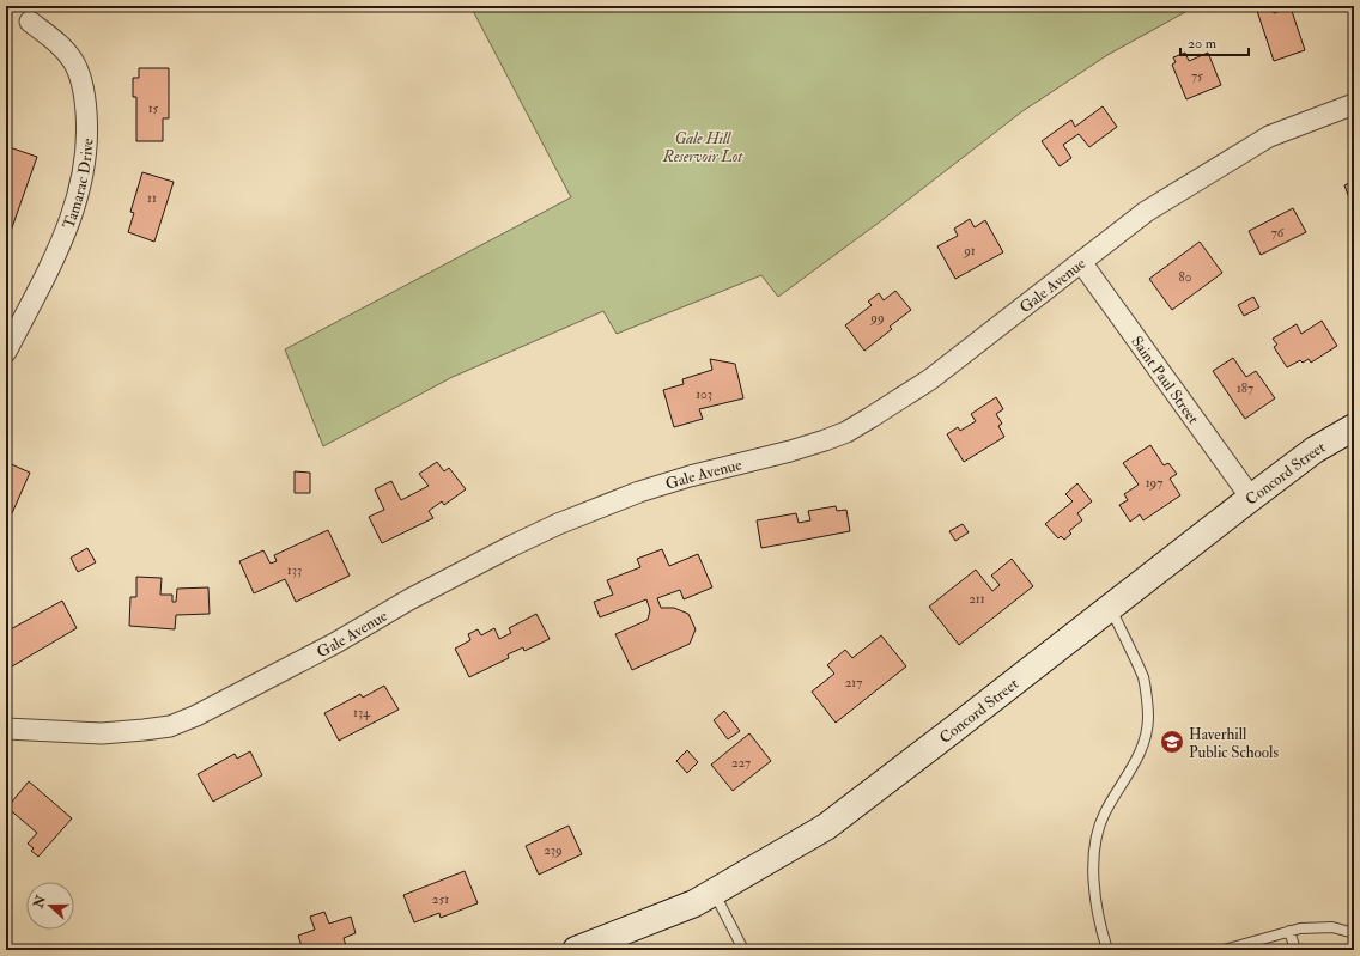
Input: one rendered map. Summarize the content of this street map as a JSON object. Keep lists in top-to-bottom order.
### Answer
{
  "streets": {
    "main road": ["Concord Street"],
    "street": ["Tamarac Drive", "Gale Avenue", "Saint Paul Street"]
  },
  "crossings": [
    ["Gale Avenue", "Saint Paul Street"],
    ["Saint Paul Street", "Concord Street"]
  ],
  "parks": ["Gale Hill Reservoir Lot"],
  "places": {
    "school or university": ["Haverhill Public Schools"]
  },
  "house_numbers": [
    "75",
    "15",
    "11",
    "76",
    "91",
    "80",
    "99",
    "187",
    "103",
    "197",
    "133",
    "211",
    "217",
    "134",
    "227",
    "239",
    "251"
  ],
  "scale_bar": "20 m",
  "north": "left"
}
